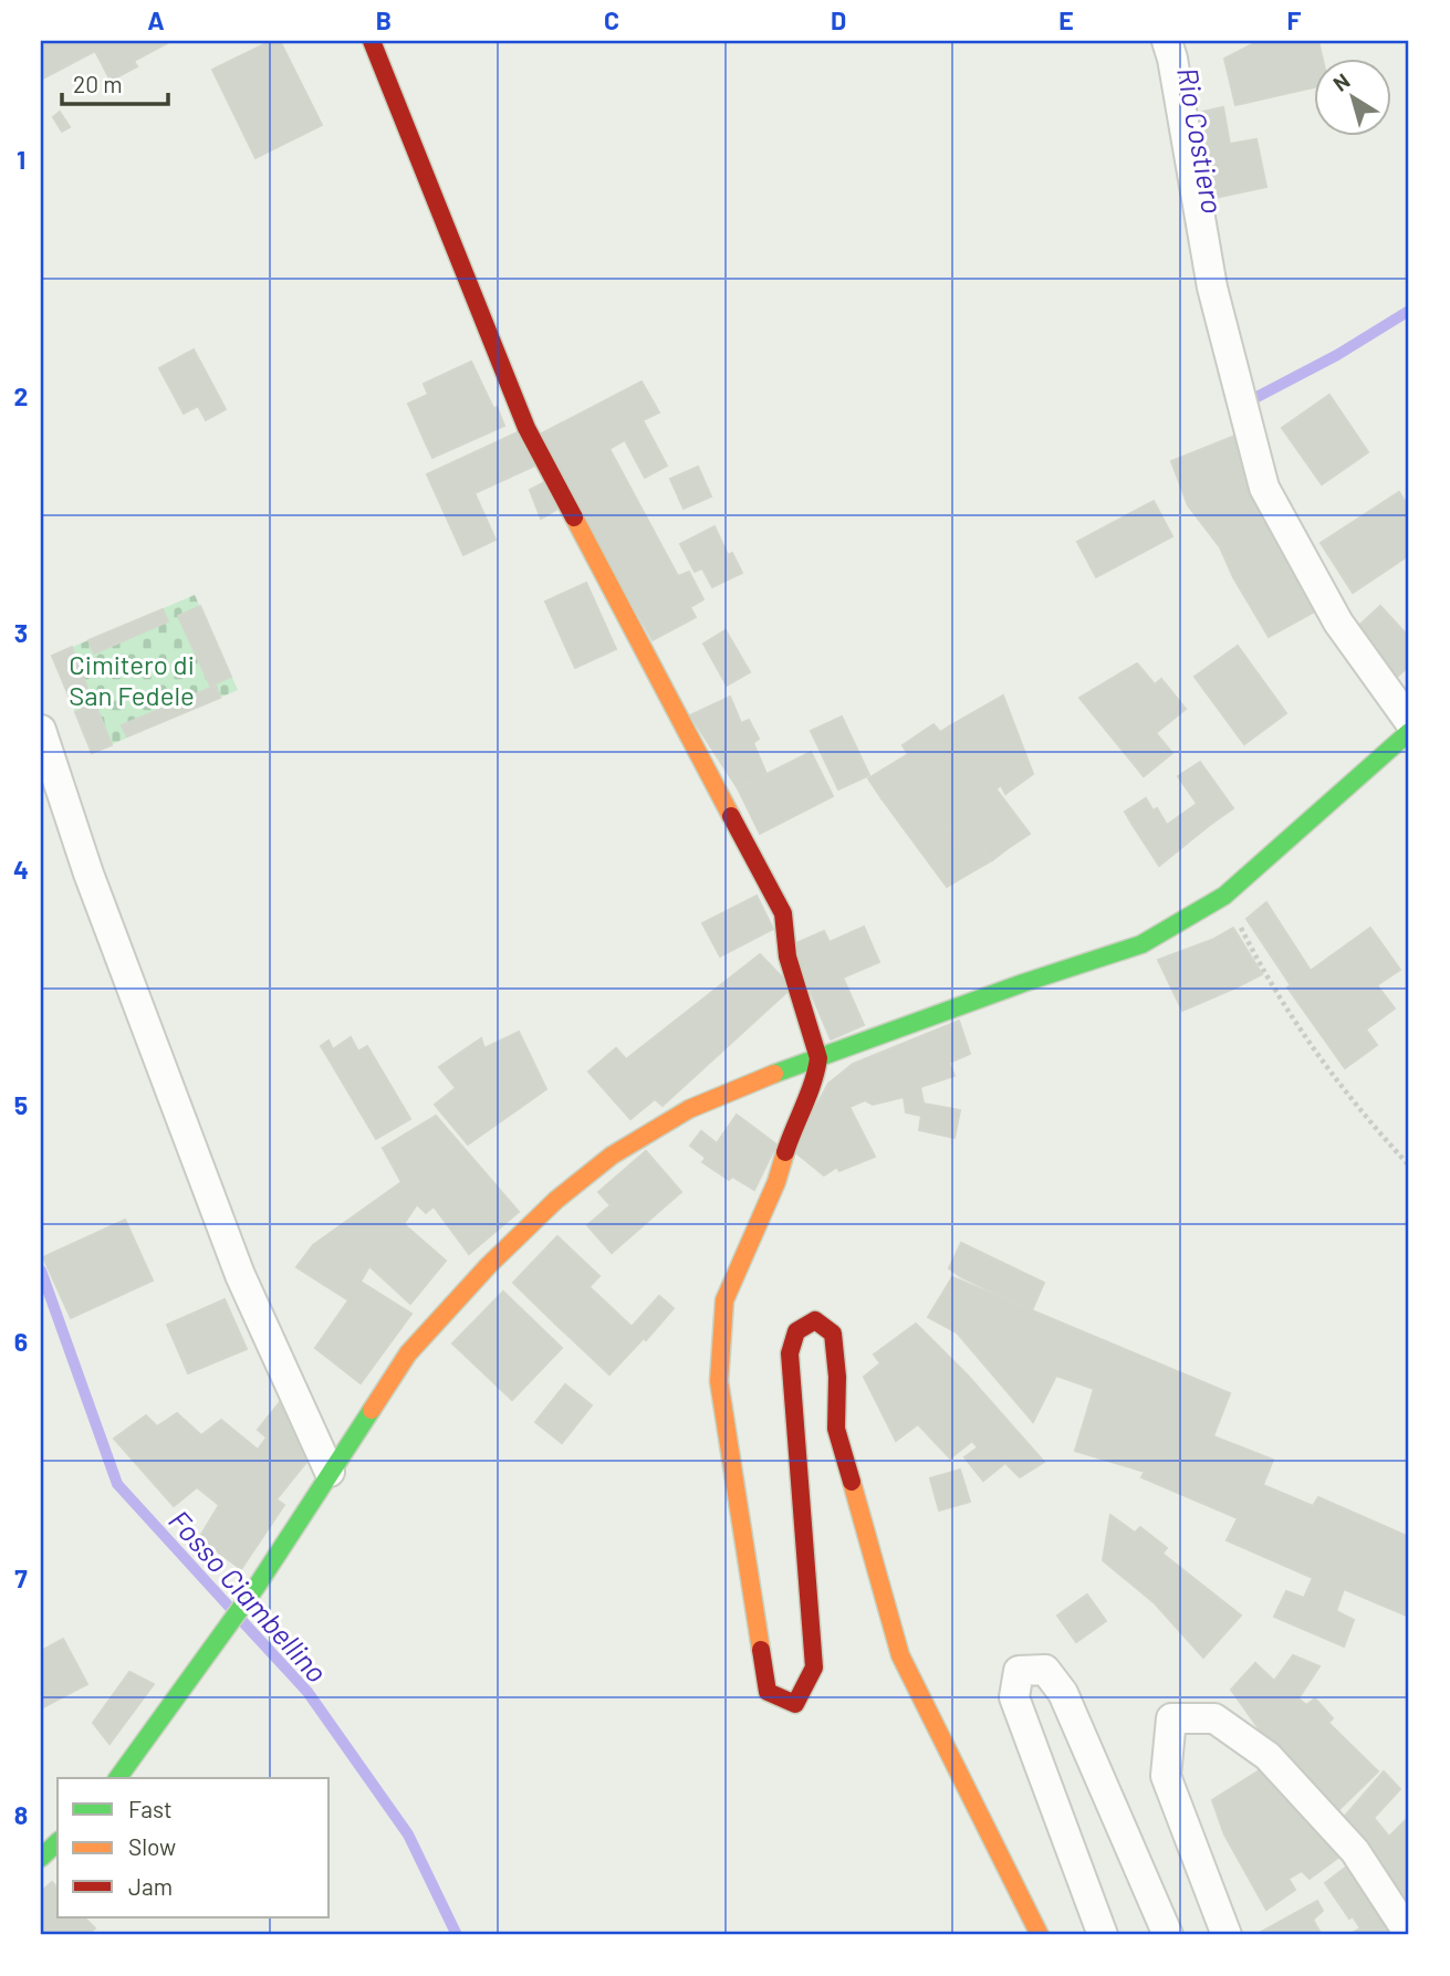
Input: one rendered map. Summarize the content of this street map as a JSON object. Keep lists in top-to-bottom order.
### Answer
{
  "water": ["Rio Costiero", "Fosso Ciambellino"],
  "parks": ["Cimitero di San Fedele"],
  "legend": ["Fast", "Slow", "Jam"],
  "scale_bar": "20 m",
  "north": "top left",
  "grid": {
    "columns": [
      "A",
      "B",
      "C",
      "D",
      "E",
      "F"
    ],
    "rows": [
      "1",
      "2",
      "3",
      "4",
      "5",
      "6",
      "7",
      "8"
    ]
  }
}
